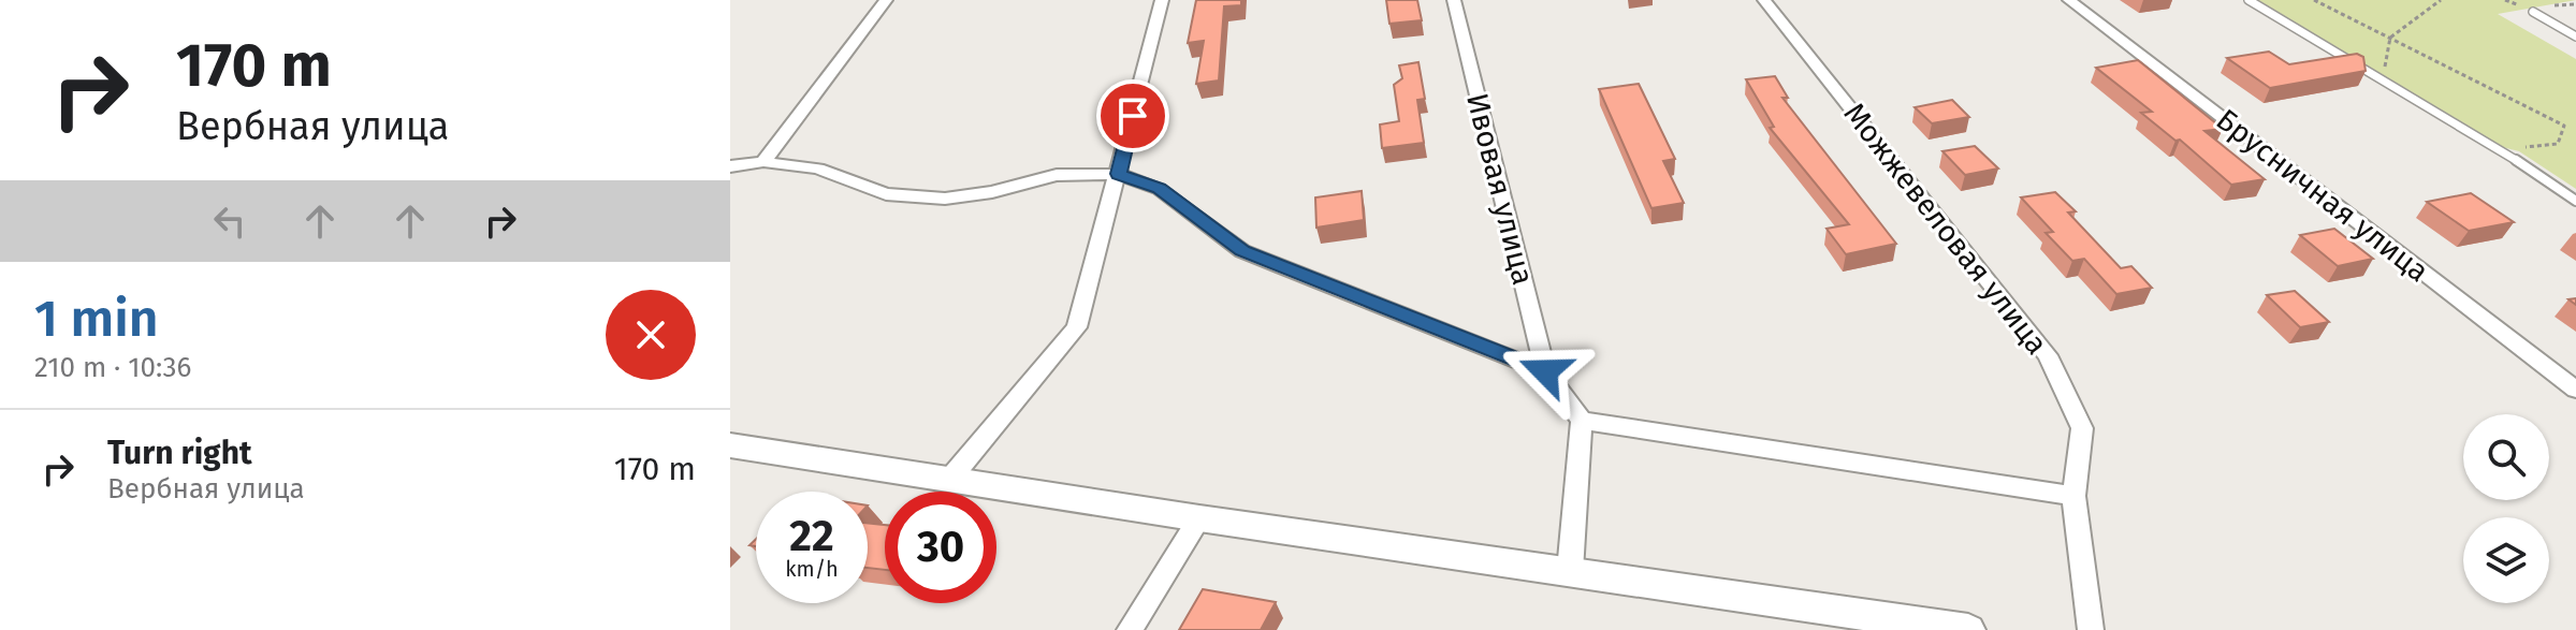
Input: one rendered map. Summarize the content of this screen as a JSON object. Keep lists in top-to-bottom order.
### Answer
{
  "streets": {
    "street": ["Ивовая улица", "Брусничная улица", "Можжевеловая улица"]
  },
  "page": {
    "turn": ["170 m", "Вербная улица"],
    "heading": ["1 min", "210 m · 10:36"],
    "list": [
      {
        "name": "Turn right",
        "note": "Вербная улица",
        "value": "170 m"
      }
    ],
    "speed": "22 km/h",
    "limit": "30"
  }
}
